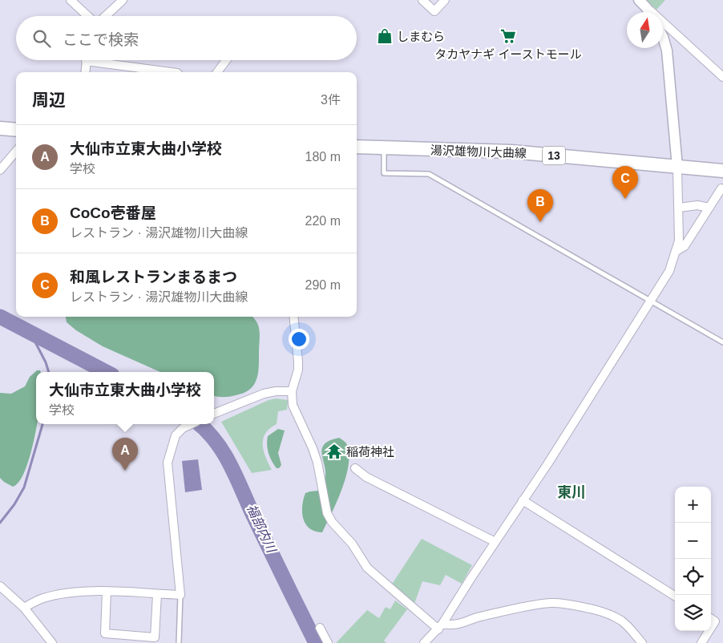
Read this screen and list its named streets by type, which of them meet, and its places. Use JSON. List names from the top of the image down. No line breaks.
{"streets":{"main road":["湯沢雄物川大曲線","13"]},"districts":["東川"],"water":["福部内川"],"places":{"shop":["しまむら"],"supermarket":["タカヤナギ イーストモール"],"temple":["稲荷神社"]},"north":"top","page":{"search":"ここで検索","heading":["周辺","3件"],"list":[{"mark":"A","name":"大仙市立東大曲小学校","note":"学校","value":"180 m"},{"mark":"B","name":"CoCo壱番屋","note":"レストラン · 湯沢雄物川大曲線","value":"220 m"},{"mark":"C","name":"和風レストランまるまつ","note":"レストラン · 湯沢雄物川大曲線","value":"290 m"}],"pins":["C","B","A"],"popup":["大仙市立東大曲小学校","学校"],"map_buttons":["+","−"]}}
